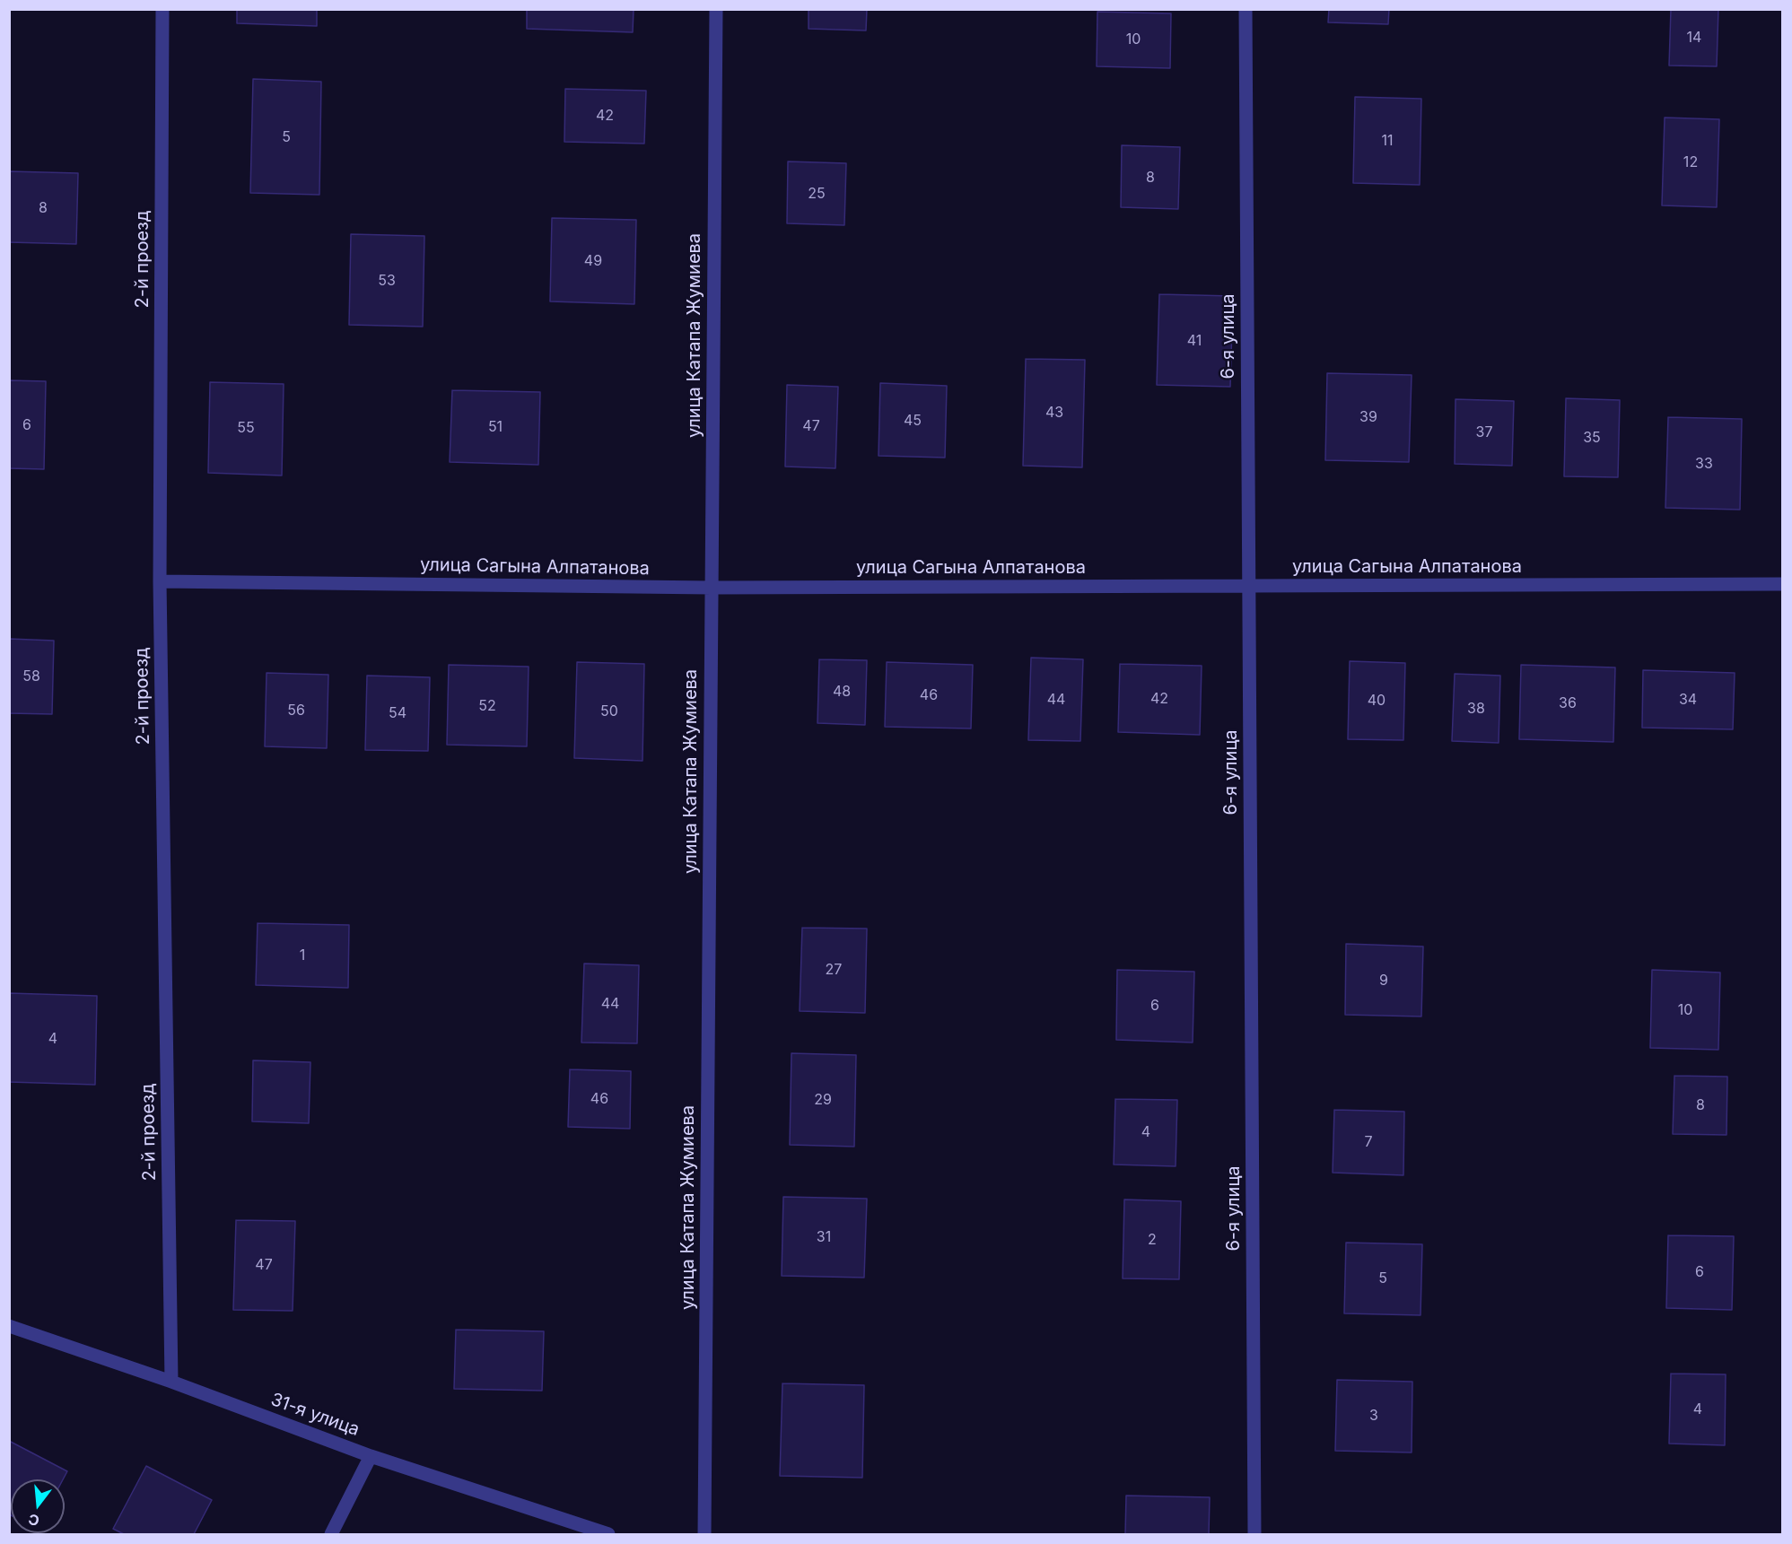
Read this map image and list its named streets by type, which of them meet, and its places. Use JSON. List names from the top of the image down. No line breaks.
{"streets":{"street":["2-й проезд","улица Катапа Жумиева","6-я улица","улица Сагына Алпатанова","31-я улица"]},"crossings":[["2-й проезд","улица Сагына Алпатанова"],["2-й проезд","31-я улица"],["улица Катапа Жумиева","улица Сагына Алпатанова"],["6-я улица","улица Сагына Алпатанова"]],"house_numbers":["14","10","42","5","11","12","8","25","8","49","53","41","43","39","45","6","47","51","55","37","35","33","58","48","46","42","44","34","40","36","52","38","56","50","54","1","27","9","44","6","10","4","46","29","8","4","7","31","2","47","6","5","4","3"],"north":"bottom"}
